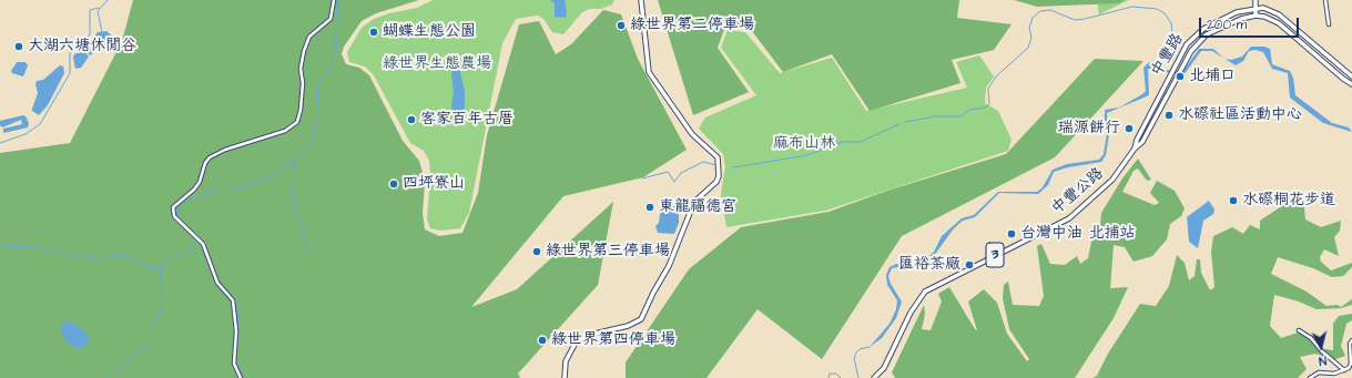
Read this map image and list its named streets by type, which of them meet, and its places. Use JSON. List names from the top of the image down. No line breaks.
{"streets":{"main road":["中豐路","中豐公路","3"]},"crossings":[["中豐路","中豐公路"]],"parks":["綠世界生態農場","麻布山林"],"places":["綠世界第二停車場","蝴蝶生態公園","大湖六塘休閒谷","北埔口","水磜社區活動中心","客家百年古厝","瑞源餅行","四坪寮山","水磜桐花步道","東龍福德宮","台灣中油 北捕站","綠世界第三停車場","匯裕茶廠","綠世界第四停車場"],"scale_bar":"200 m","north":"bottom"}
